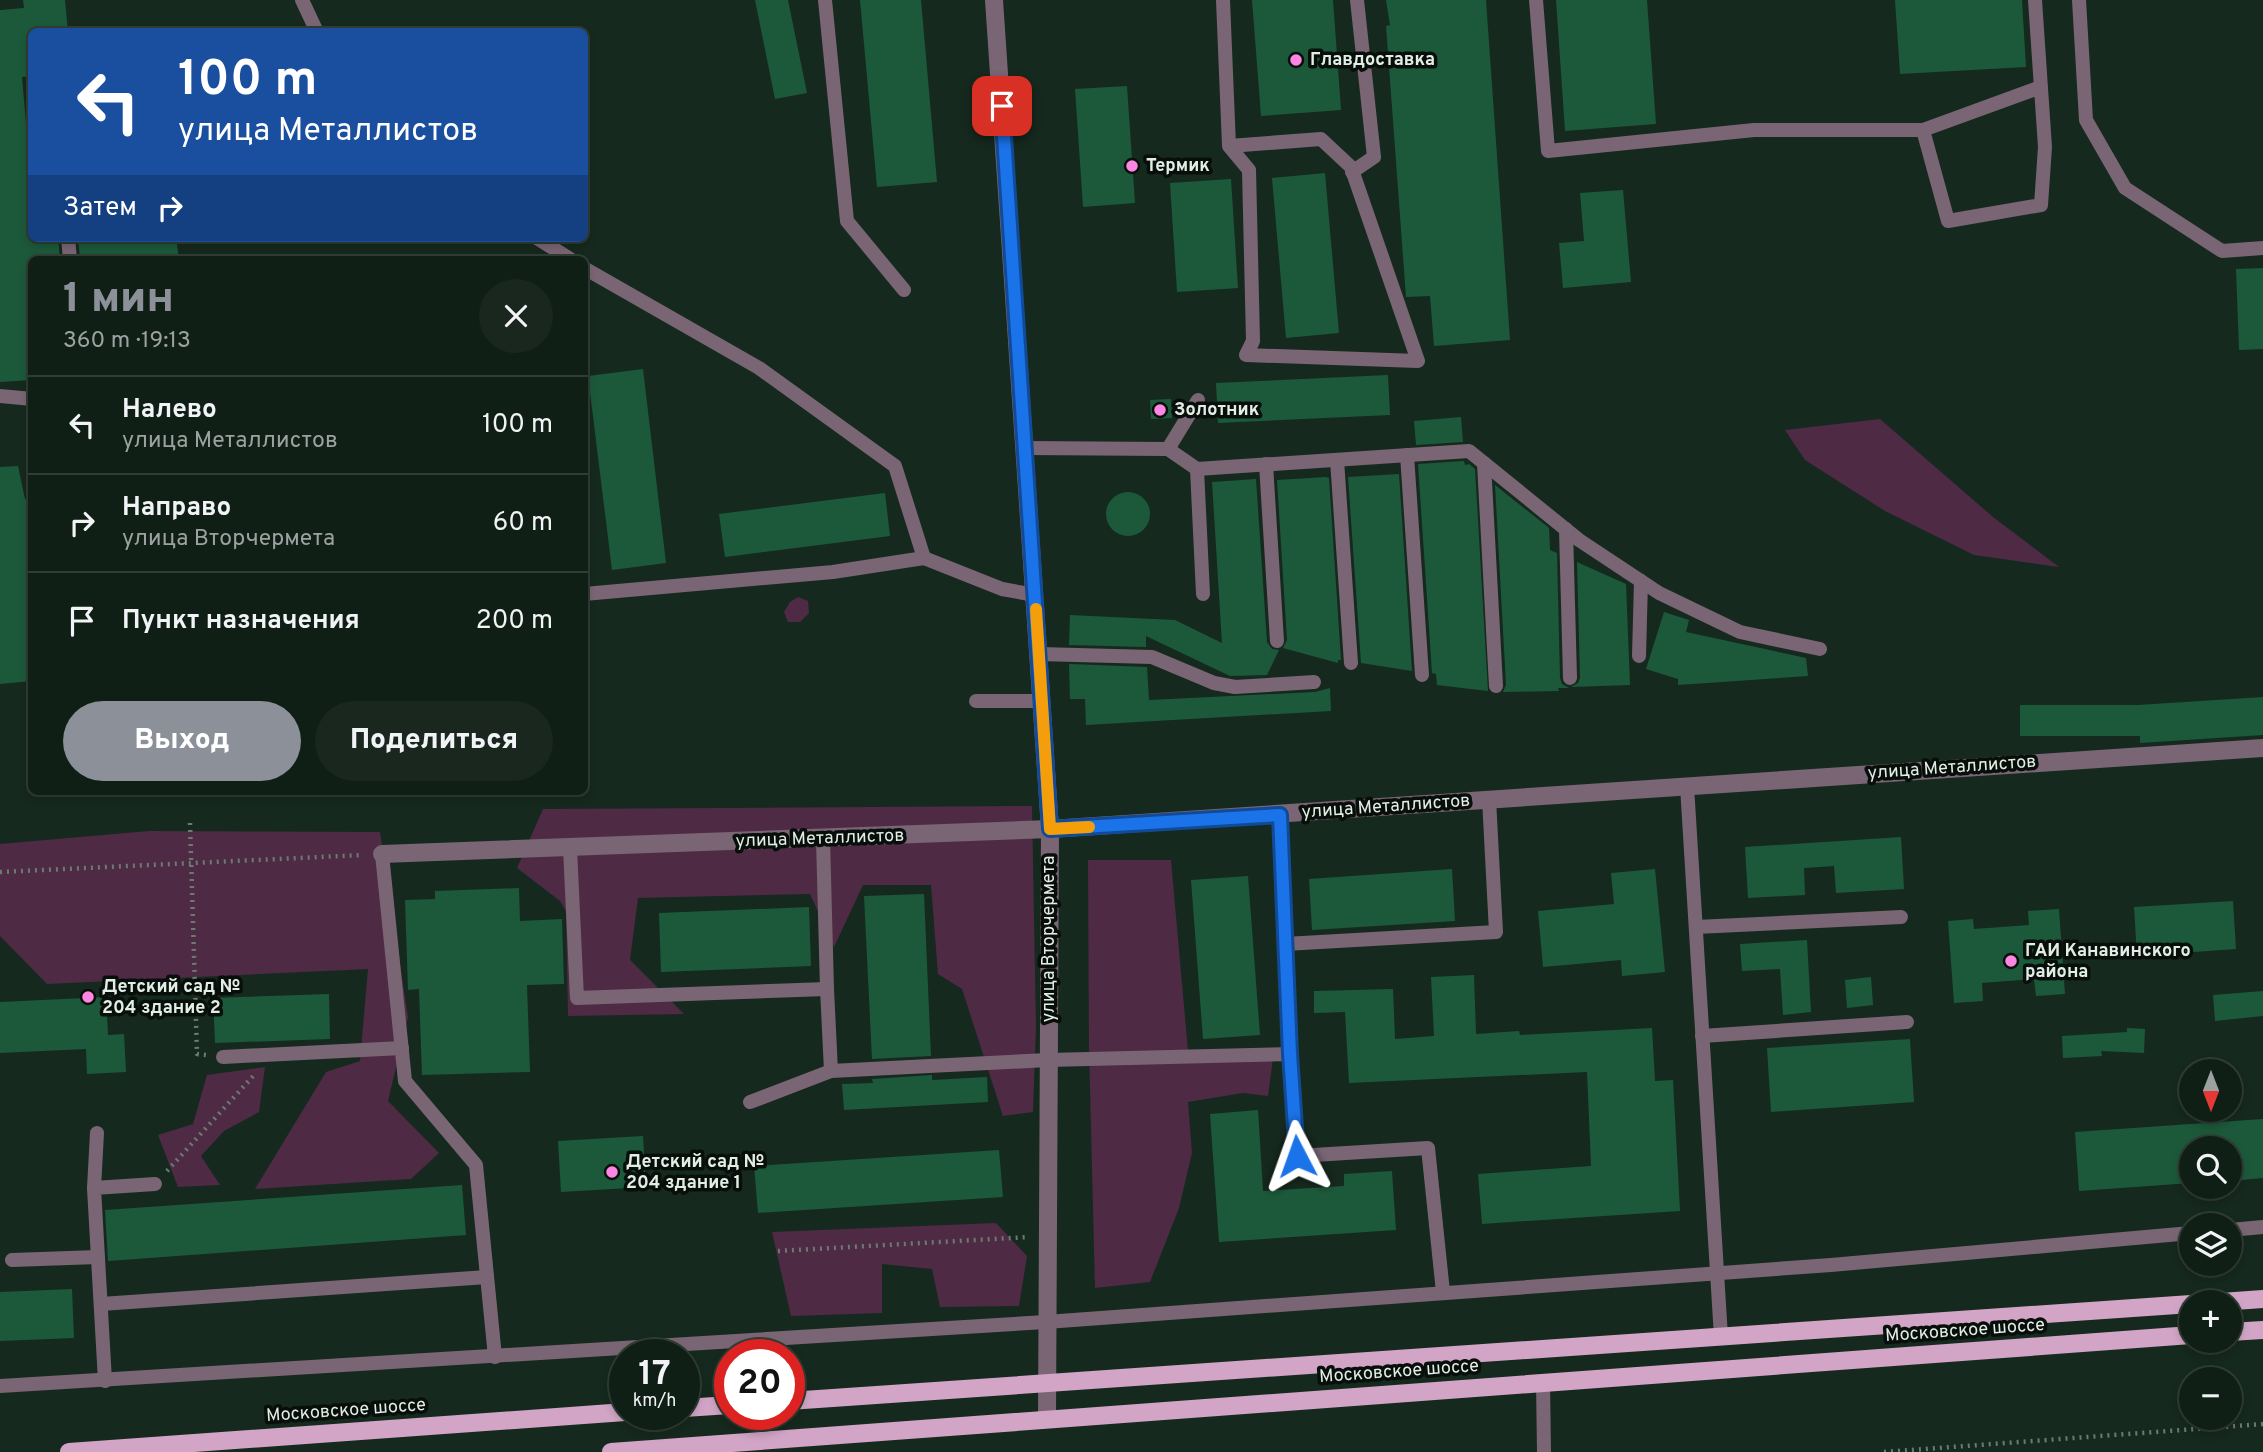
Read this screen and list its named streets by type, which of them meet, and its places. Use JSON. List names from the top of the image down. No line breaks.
{"streets":{"main road":["Московское шоссе"],"street":["улица Металлистов","улица Вторчермета"]},"crossings":[["улица Металлистов","улица Вторчермета"],["улица Вторчермета","Московское шоссе"]],"places":["Главдоставка","Термик","Золотник","ГАИ Канавинского района","Детский сад № 204 здание 2","Детский сад № 204 здание 1"],"north":"bottom","page":{"turn":["100 m","улица Металлистов"],"then":"Затем","heading":["1 мин","360 m · 19:13"],"list":[{"name":"Налево","note":"улица Металлистов","value":"100 m"},{"name":"Направо","note":"улица Вторчермета","value":"60 m"},{"name":"Пункт назначения","value":"200 m"}],"buttons":["Выход","Поделиться"],"map_buttons":["+","−"],"speed":"17 km/h","limit":"20"}}
